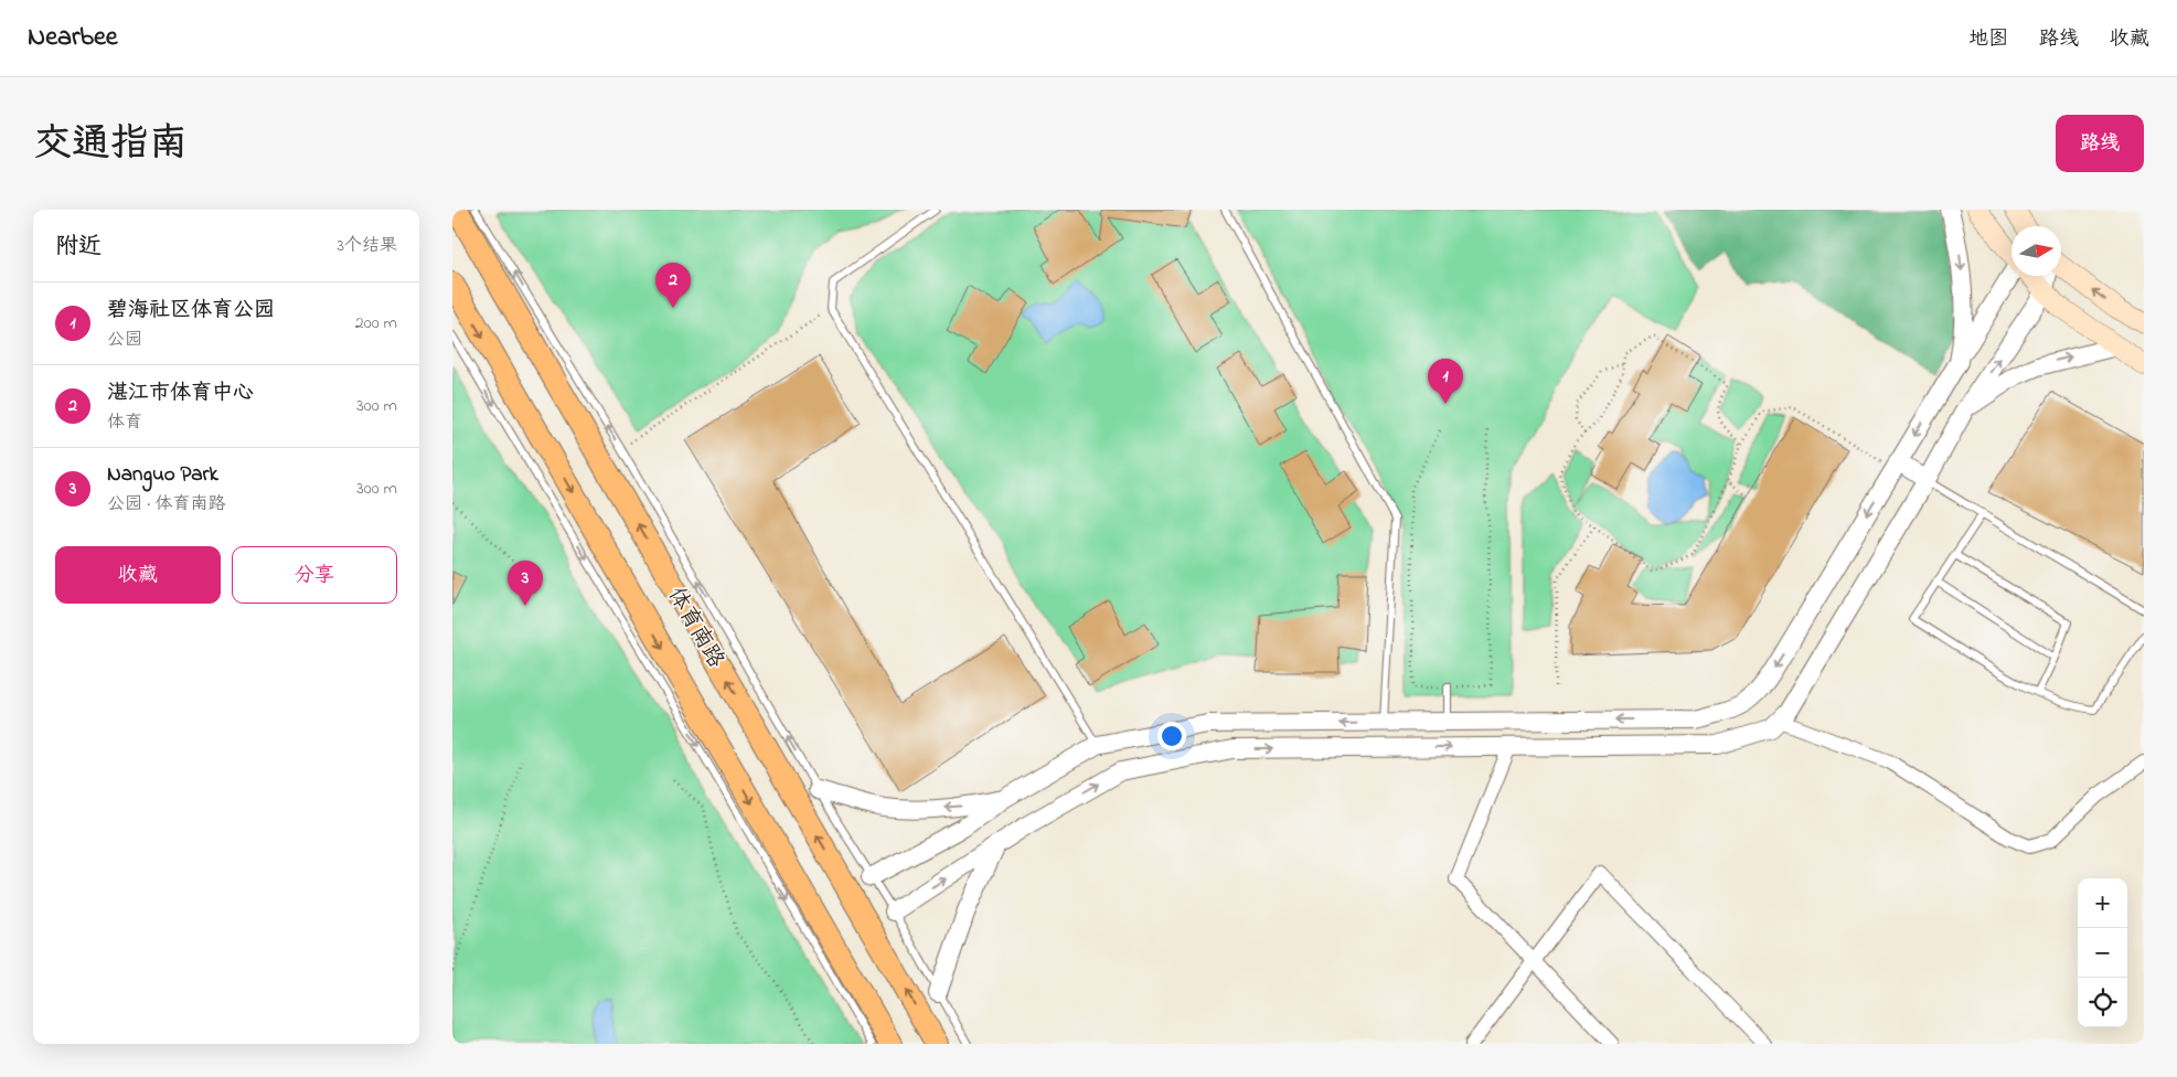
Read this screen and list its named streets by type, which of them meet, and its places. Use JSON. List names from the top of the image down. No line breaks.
{"streets":{"main road":["体育南路"]},"north":"right","page":{"header":"Nearbee","nav":["地图","路线","收藏"],"title":"交通指南","buttons":["路线",["收藏","分享"]],"heading":["附近","3个结果"],"pins":["2","1","3"],"list":[{"mark":"1","name":"碧海社区体育公园","note":"公园","value":"200 m"},{"mark":"2","name":"湛江市体育中心","note":"体育","value":"300 m"},{"mark":"3","name":"Nanguo Park","note":"公园 · 体育南路","value":"300 m"}],"map_buttons":["+","−"]}}
